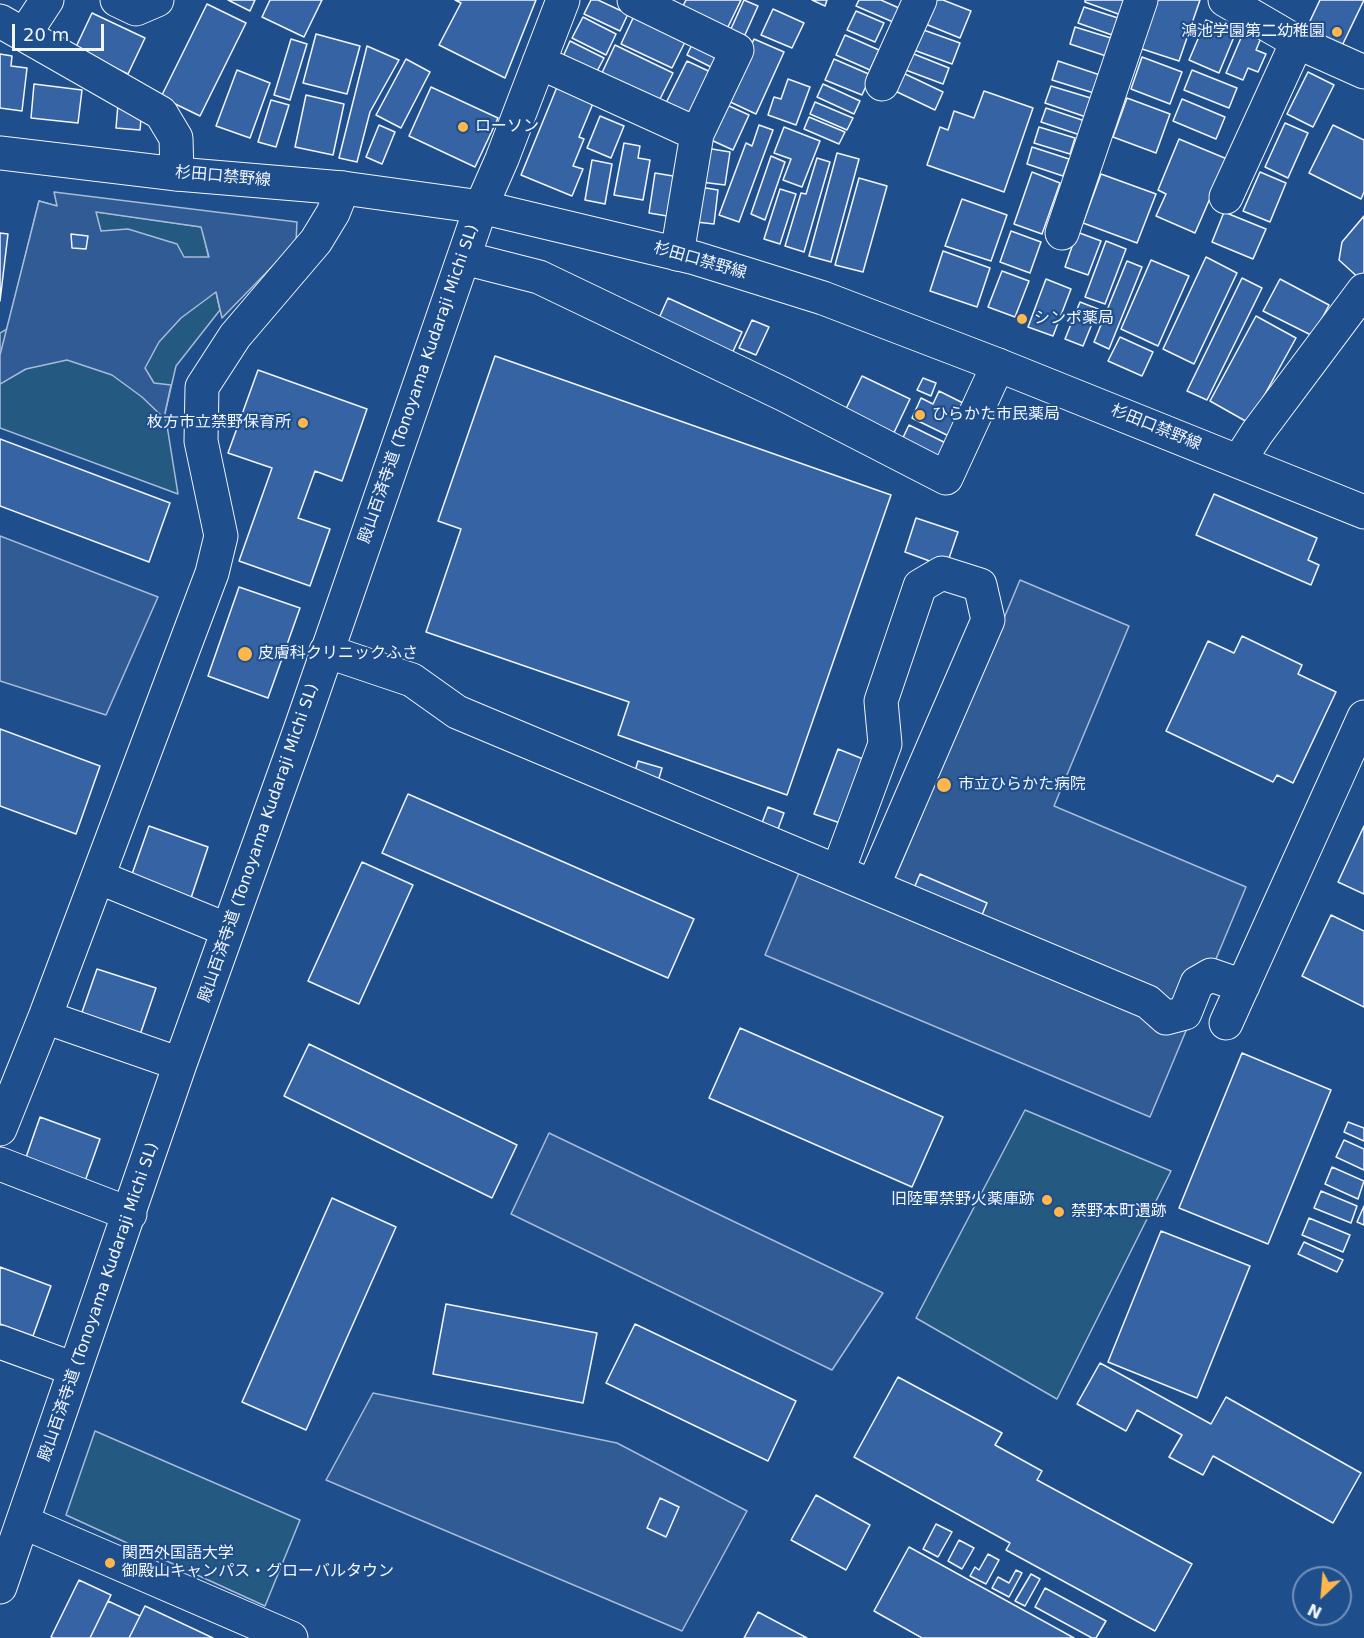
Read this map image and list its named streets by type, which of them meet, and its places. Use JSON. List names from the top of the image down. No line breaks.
{"streets":{"street":["杉田口禁野線","殿山百済寺道 (Tonoyama Kudaraji Michi SL)"]},"crossings":[["杉田口禁野線","殿山百済寺道 (Tonoyama Kudaraji Michi SL)"]],"places":["鴻池学園第二幼稚園","ローソン","シンポ薬局","ひらかた市民薬局","枚方市立禁野保育所","皮膚科クリニックふさ","市立ひらかた病院","旧陸軍禁野火薬庫跡","禁野本町遺跡","関西外国語大学 御殿山キャンパス・グローバルタウン"],"scale_bar":"20 m","north":"bottom left"}
